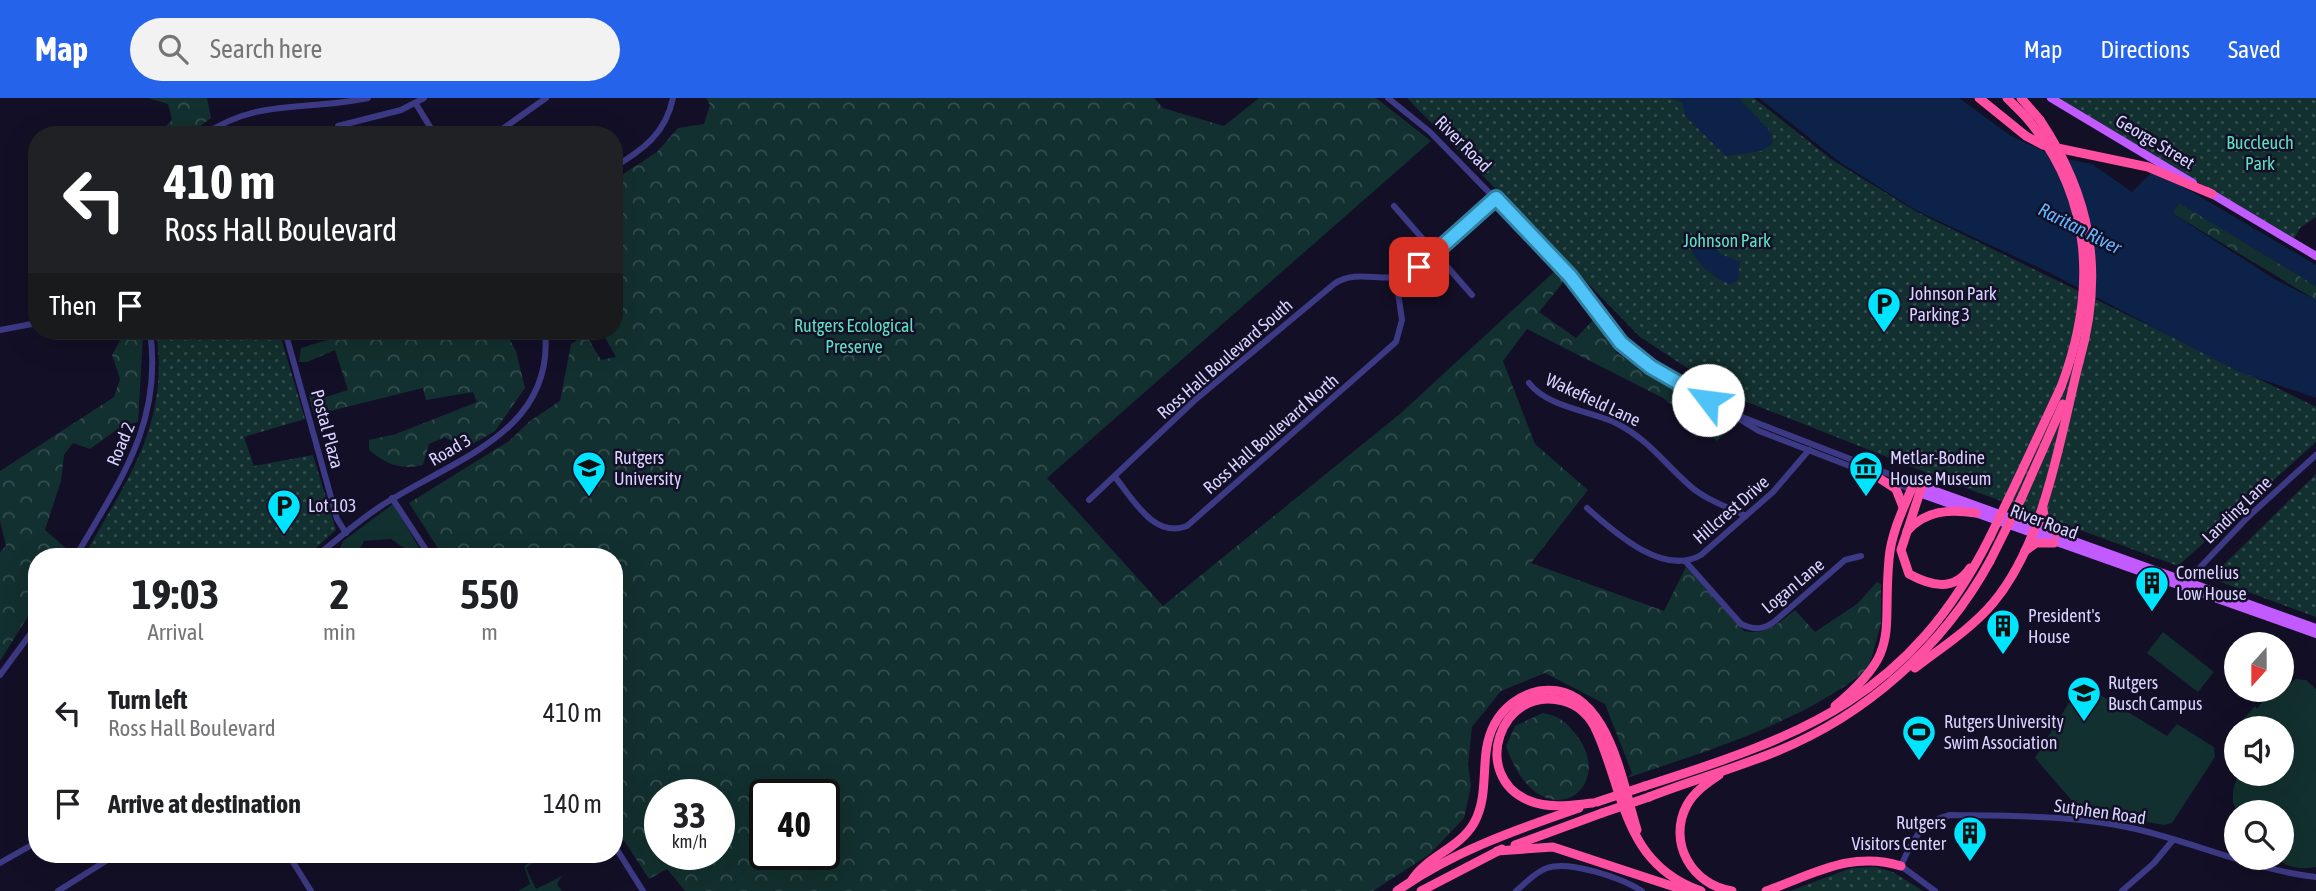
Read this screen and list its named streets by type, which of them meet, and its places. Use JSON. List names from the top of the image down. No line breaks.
{"streets":{"main road":["George Street","River Road"],"street":["Ross Hall Boulevard South","Wakefield Lane","Postal Plaza","Ross Hall Boulevard North","Road 2","Road 3","Hillcrest Drive","Landing Lane","Logan Lane","Sutphen Road"]},"crossings":[["River Road","Hillcrest Drive"],["River Road","Landing Lane"],["Ross Hall Boulevard South","Ross Hall Boulevard North"],["Wakefield Lane","Hillcrest Drive"],["Postal Plaza","Road 3"],["Hillcrest Drive","Logan Lane"]],"water":["Raritan River"],"parks":["Buccleuch Park","Johnson Park","Rutgers Ecological Preserve"],"places":{"parking":["Johnson Park Parking 3","Lot 103"],"school or university":["Rutgers University","Rutgers Busch Campus"],"museum":["Metlar-Bodine House Museum"],"building":["Cornelius Low House","President's House","Rutgers Visitors Center"],"sports":["Rutgers University Swim Association"]},"north":"bottom","page":{"header":"Map","search":"Search here","nav":["Map","Directions","Saved"],"turn":["410 m","Ross Hall Boulevard"],"then":"Then","eta":["19:03","Arrival","2","min","550","m"],"list":[{"name":"Turn left","note":"Ross Hall Boulevard","value":"410 m"},{"name":"Arrive at destination","value":"140 m"}],"speed":"33 km/h","limit":"40"}}
